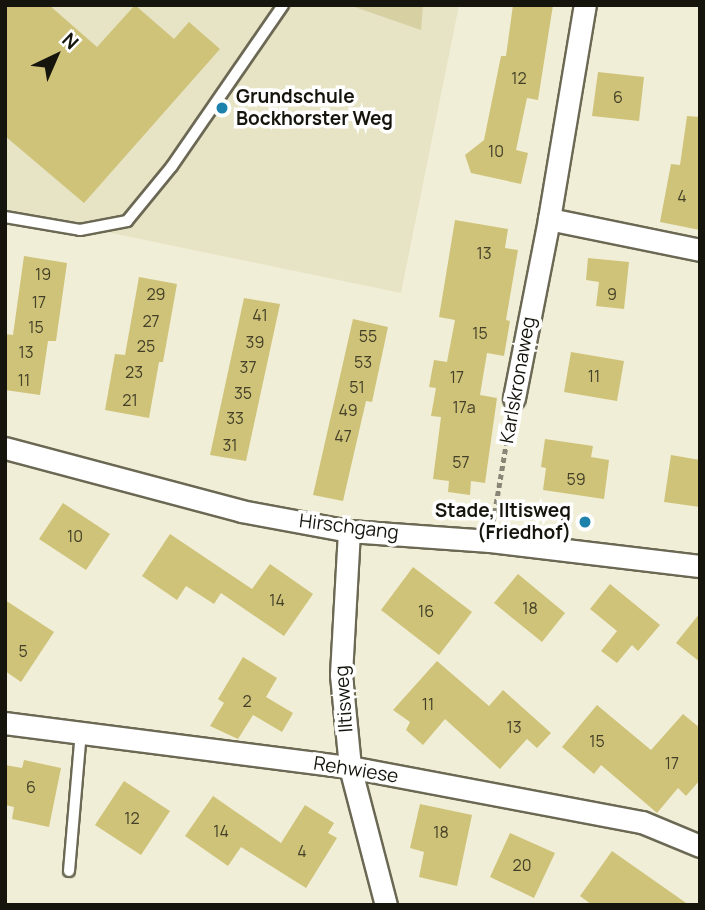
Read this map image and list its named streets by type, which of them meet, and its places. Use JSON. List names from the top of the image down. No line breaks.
{"streets":{"street":["Karlskronaweg","Hirschgang","Iltisweg","Rehwiese"]},"crossings":[["Karlskronaweg","Hirschgang"],["Hirschgang","Iltisweg"],["Iltisweg","Rehwiese"]],"places":["Grundschule Bockhorster Weg","Stade, Iltisweg (Friedhof)"],"house_numbers":["12","6","10","4","13","19","29","9","17","41","27","15","15","55","39","25","13","53","37","23","11","17","11","51","35","21","17a","49","33","47","31","57","59","10","14","18","16","5","2","11","13","15","17","6","12","14","18","4","20"],"north":"top right"}
